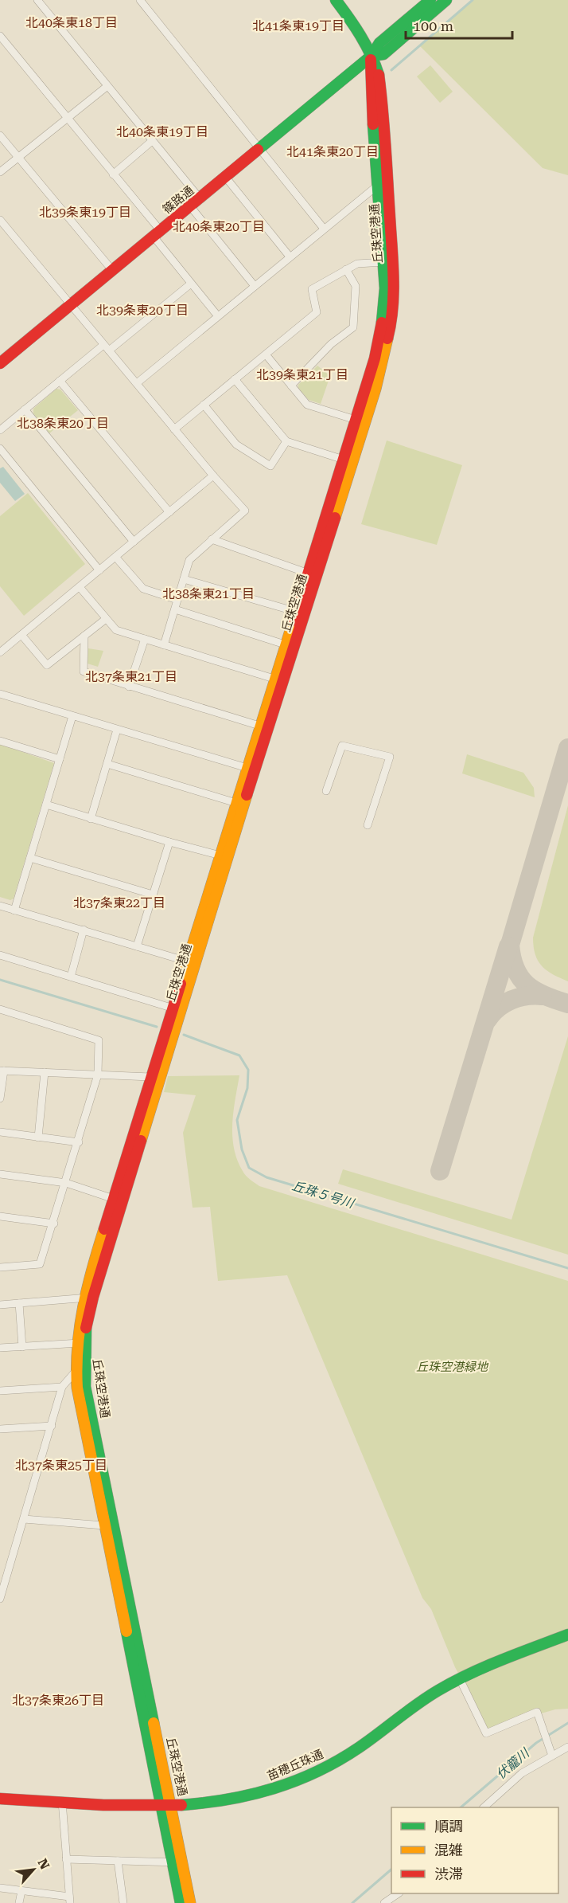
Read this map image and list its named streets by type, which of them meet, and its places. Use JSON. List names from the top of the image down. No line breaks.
{"streets":{"main road":["篠路通","丘珠空港通","苗穂丘珠通"]},"crossings":[["篠路通","丘珠空港通"],["丘珠空港通","苗穂丘珠通"]],"districts":["北40条東18丁目","北41条東19丁目","北40条東19丁目","北41条東20丁目","北39条東19丁目","北40条東20丁目","北39条東20丁目","北39条東21丁目","北38条東20丁目","北38条東21丁目","北37条東21丁目","北37条東22丁目","北37条東25丁目","北37条東26丁目"],"water":["丘珠５号川","伏籠川"],"parks":["丘珠空港緑地"],"legend":["順調","混雑","渋滞"],"scale_bar":"100 m","north":"top right"}
